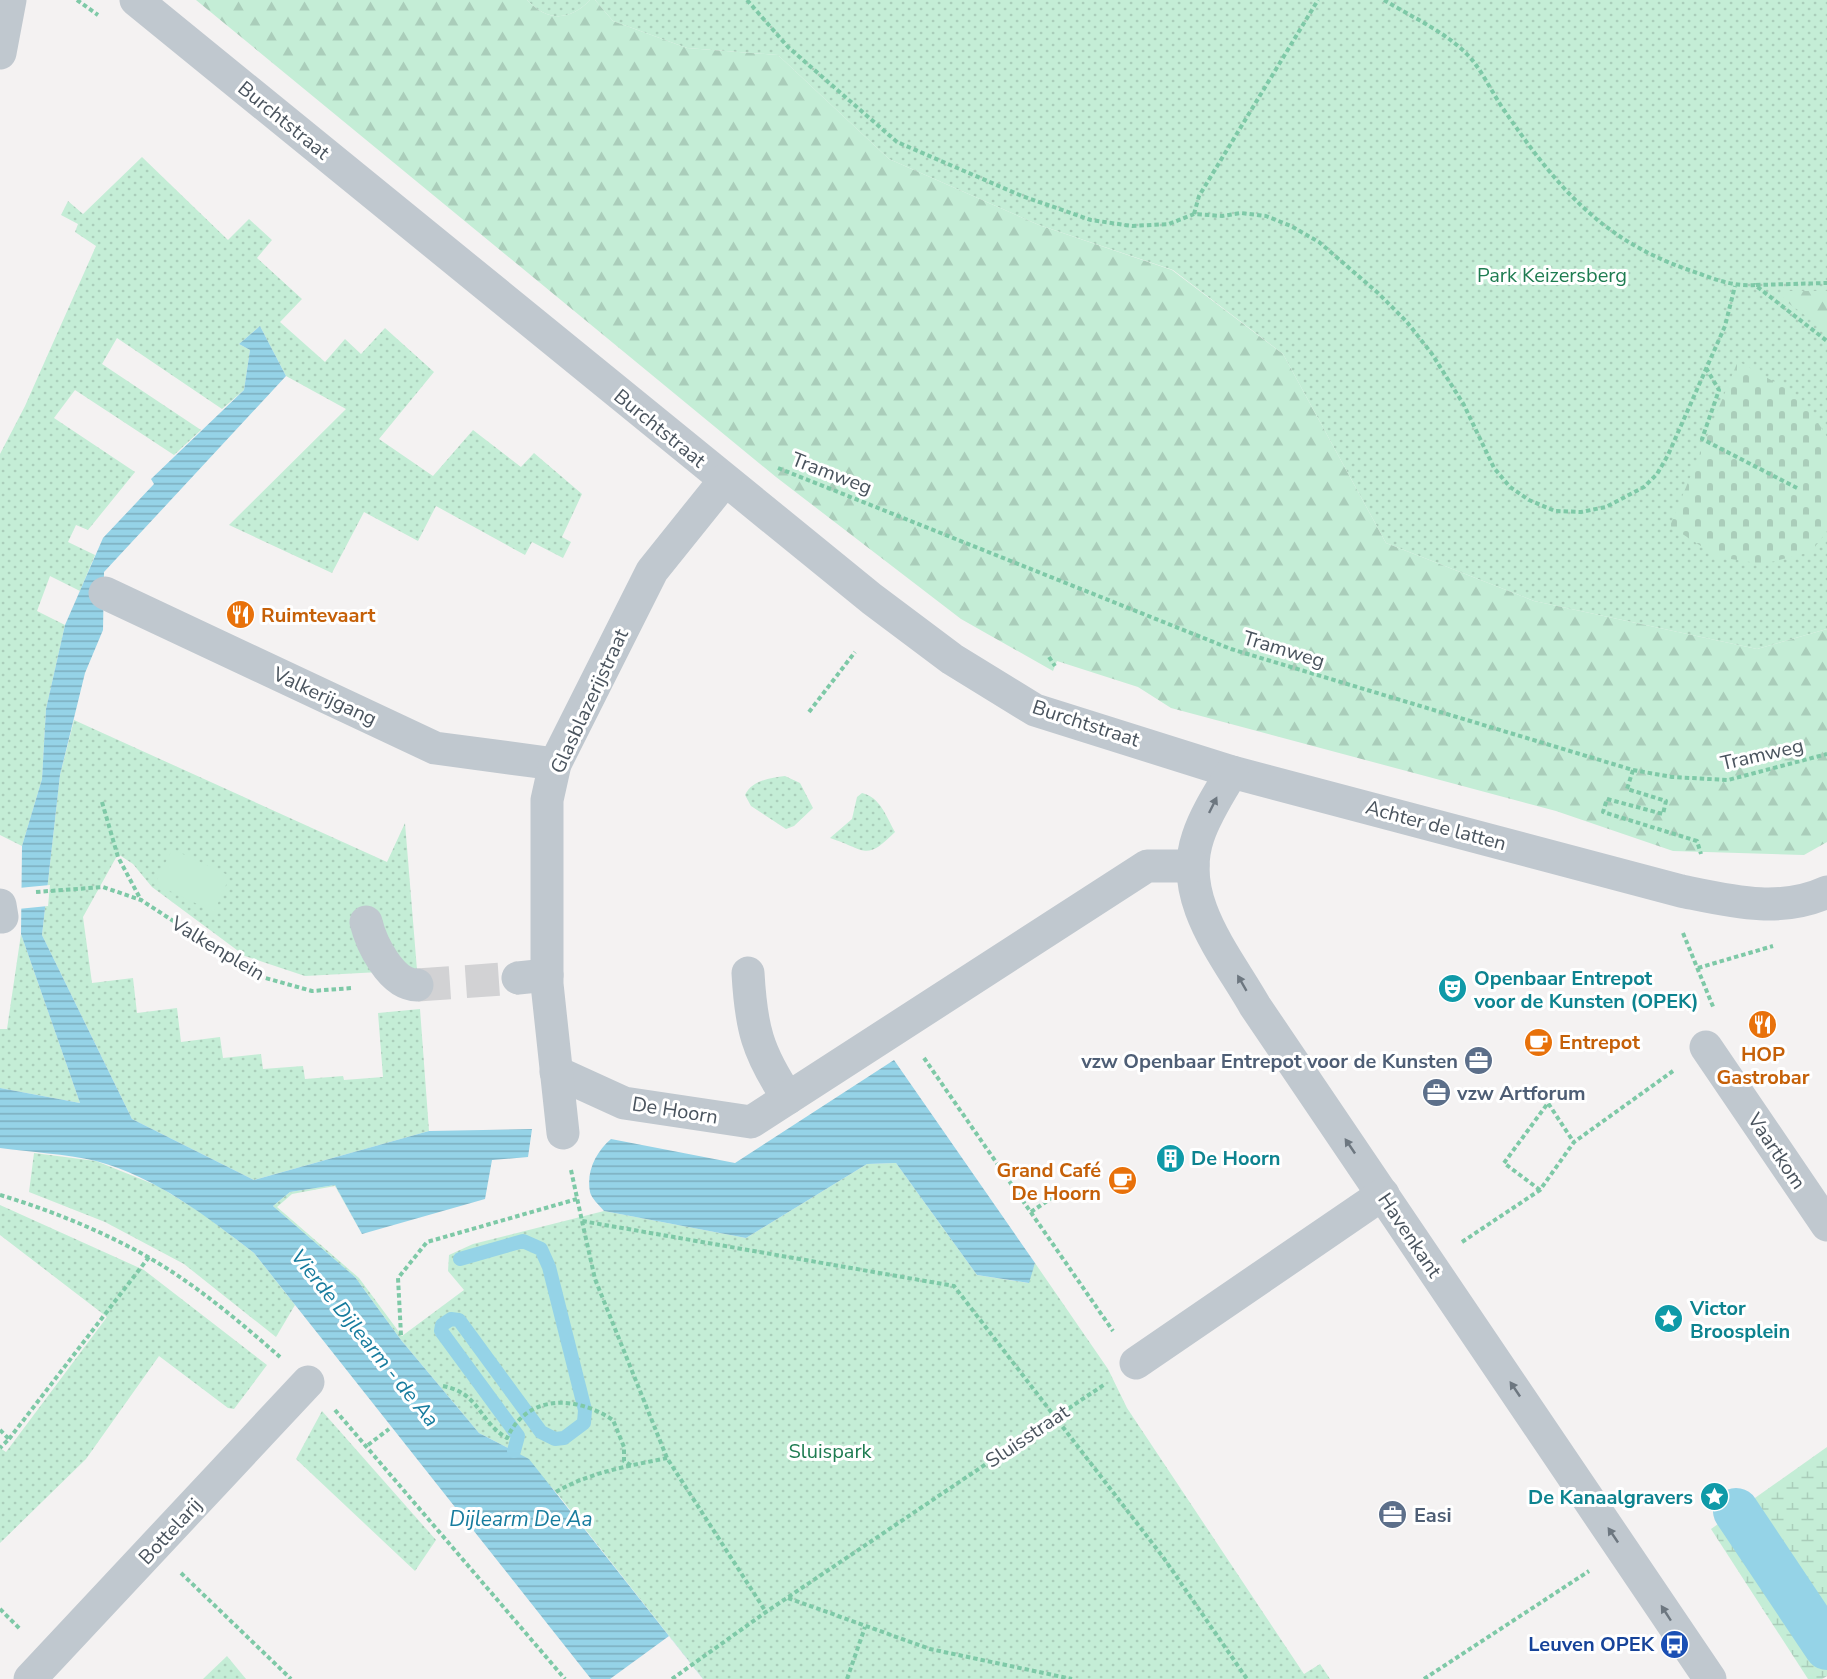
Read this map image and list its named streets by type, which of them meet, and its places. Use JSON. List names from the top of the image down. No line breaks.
{"streets":{"street":["Burchtstraat","Valkerijgang","Glasblazerijstraat","Achter de latten","De Hoorn","Vaartkom","Havenkant","Bottelarij"],"path":["Tramweg","Valkenplein","Sluisstraat"]},"crossings":[["Burchtstraat","Glasblazerijstraat"],["Burchtstraat","Achter de latten"],["Burchtstraat","Havenkant"],["Valkerijgang","Glasblazerijstraat"],["Glasblazerijstraat","De Hoorn"],["Achter de latten","Havenkant"],["De Hoorn","Havenkant"]],"one_way":["Havenkant"],"water":["Vierde Dijlearm - de Aa","Dijlearm De Aa"],"parks":["Park Keizersberg","Sluispark"],"places":{"restaurant":["Ruimtevaart","HOP Gastrobar"],"theatre":["Openbaar Entrepot voor de Kunsten (OPEK)"],"cafe":["Entrepot","Grand Café De Hoorn"],"office":["vzw Openbaar Entrepot voor de Kunsten","vzw Artforum","Easi"],"building":["De Hoorn"],"place":["Victor Broosplein","De Kanaalgravers"],"bus stop":["Leuven OPEK"]}}
